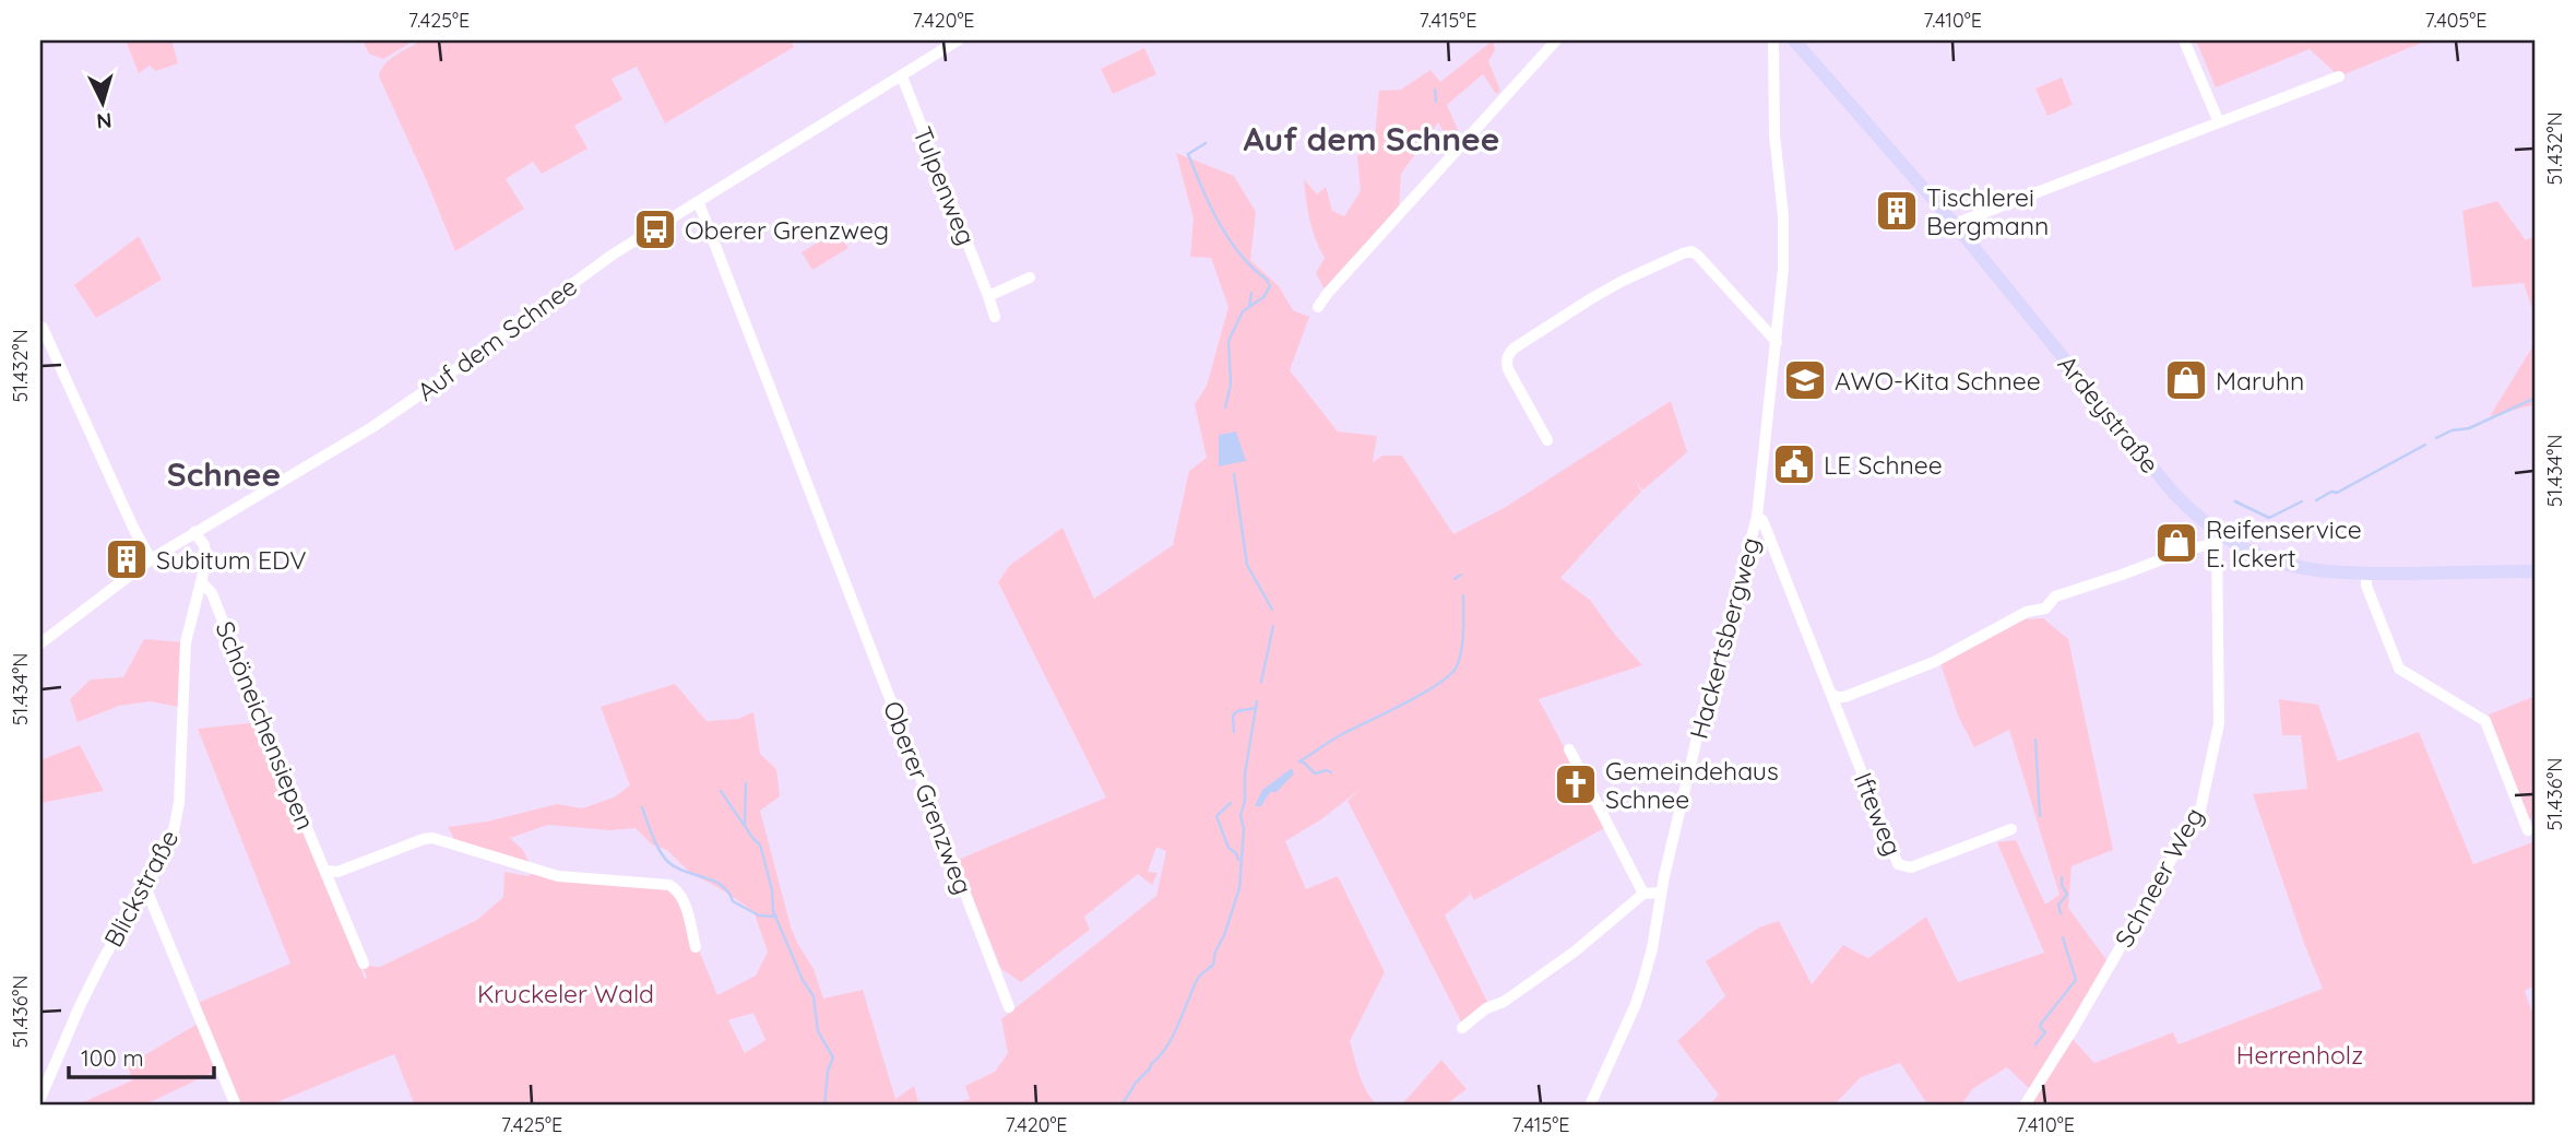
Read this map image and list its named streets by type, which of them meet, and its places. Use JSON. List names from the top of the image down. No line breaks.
{"streets":{"main road":["Ardeystraße"],"street":["Tulpenweg","Auf dem Schnee","Hackertsbergweg","Schöneichensiepen","Oberer Grenzweg","Ifteweg","Schneer Weg","Blickstraße"]},"crossings":[["Tulpenweg","Auf dem Schnee"],["Auf dem Schnee","Oberer Grenzweg"],["Auf dem Schnee","Blickstraße"],["Ardeystraße","Schneer Weg"],["Hackertsbergweg","Ifteweg"],["Schöneichensiepen","Blickstraße"]],"districts":["Auf dem Schnee","Schnee"],"parks":["Kruckeler Wald","Herrenholz"],"places":{"building":["Tischlerei Bergmann","Subitum EDV"],"bus stop":["Oberer Grenzweg"],"school or university":["AWO-Kita Schnee"],"shop":["Maruhn","Reifenservice E. Ickert"],"public building":["LE Schnee"],"church":["Gemeindehaus Schnee"]},"scale_bar":"100 m","north":"bottom","coordinates":["7.425°E","7.420°E","7.415°E","7.410°E","7.405°E","51.432°N","51.434°N","51.436°N"]}
